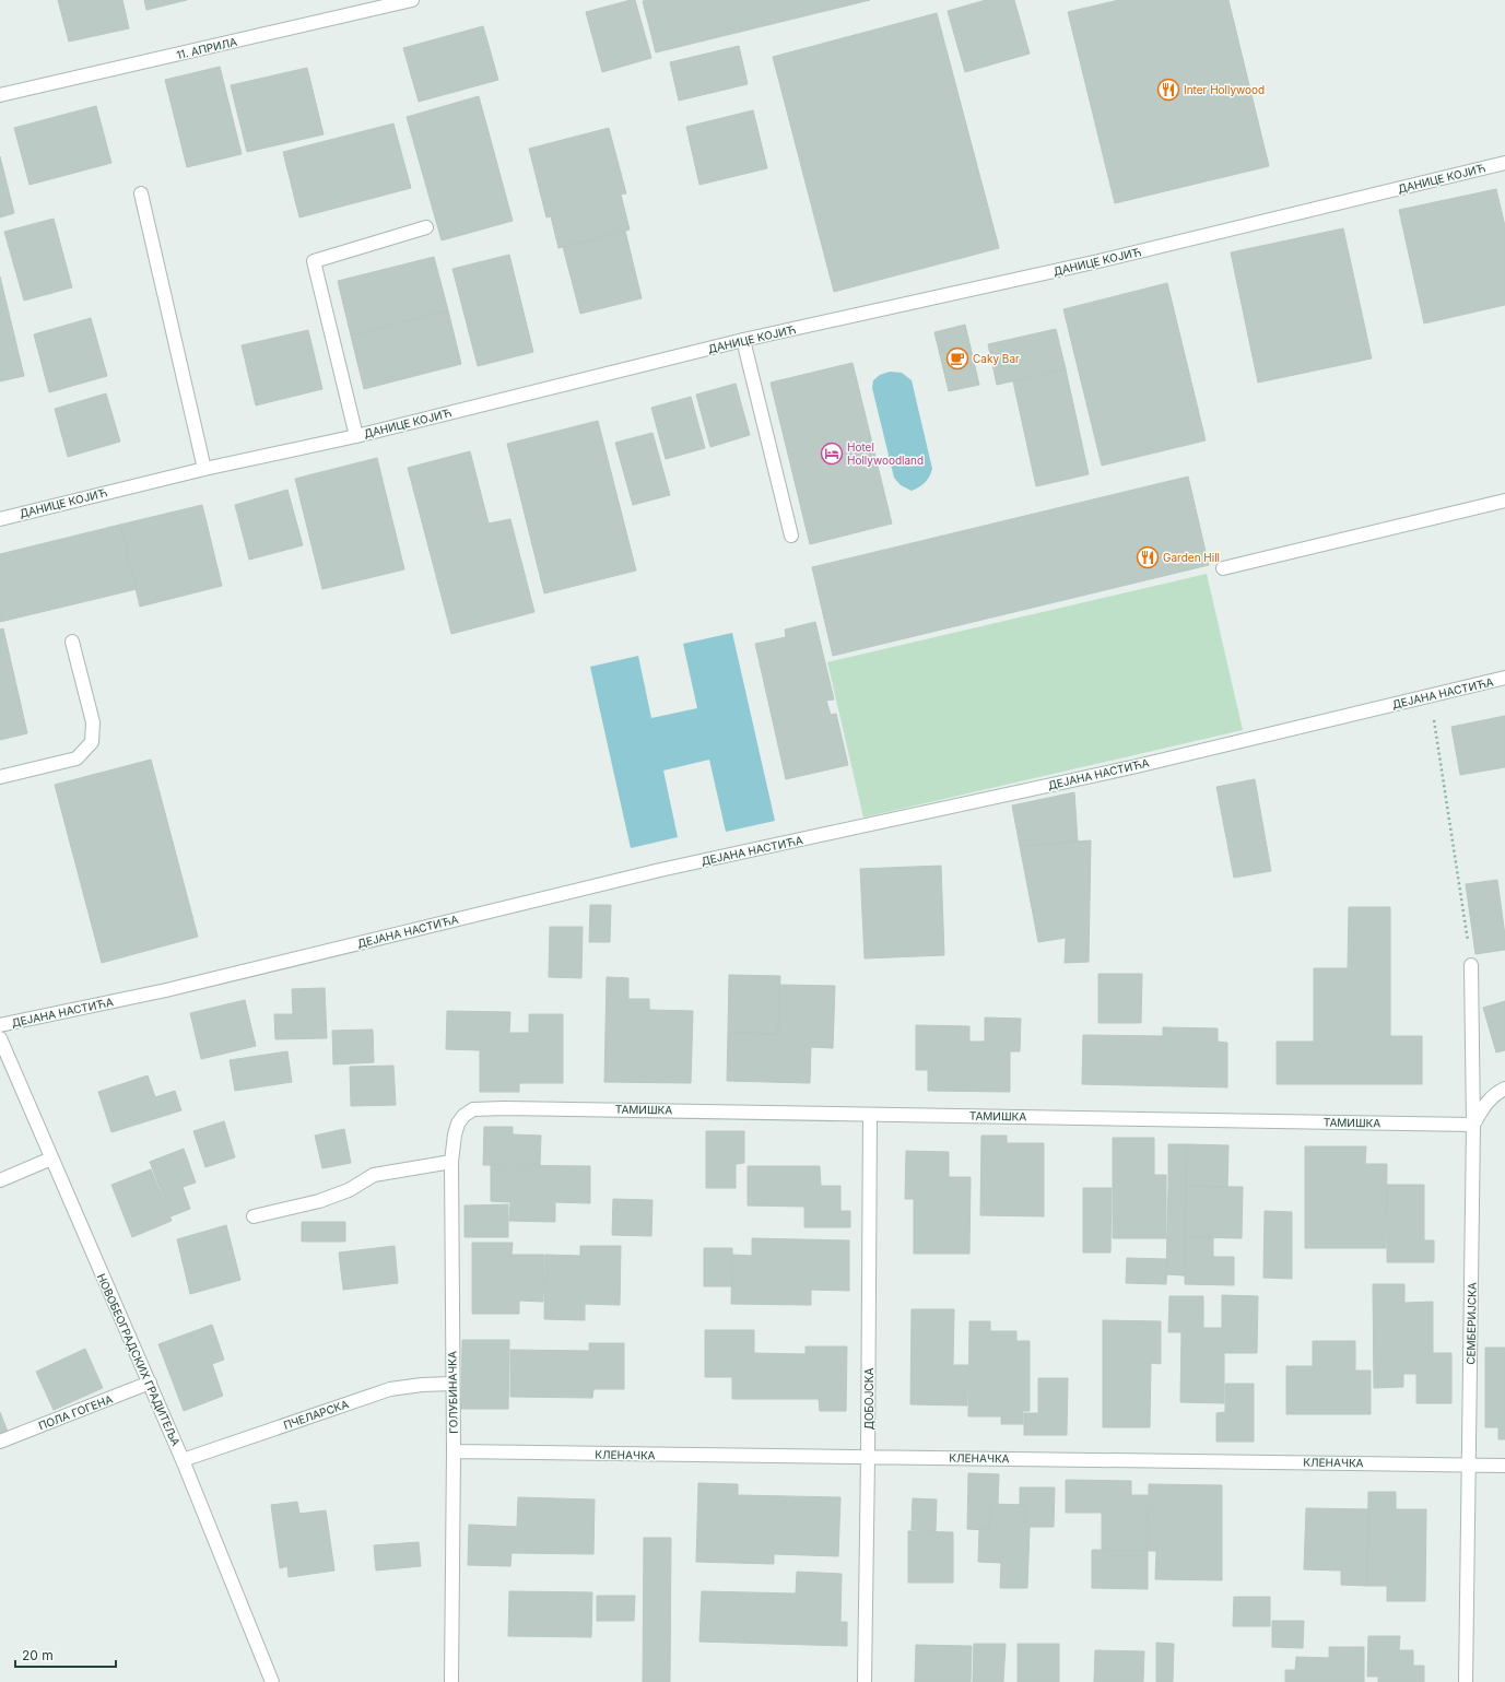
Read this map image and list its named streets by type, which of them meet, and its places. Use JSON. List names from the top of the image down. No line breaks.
{"streets":{"street":["11. АПРИЛА","ДАНИЦЕ КОЈИЋ","ДЕЈАНА НАСТИЋА","ТАМИШКА","СЕМБЕРИЈСКА","НОВОБЕОГРАДСКИХ ГРАДИТЕЉА","ГОЛУБИНАЧКА","ДОБОЈСКА","ПОЛА ГОГЕНА","ПЧЕЛАРСКА","КЛЕНАЧКА"]},"crossings":[["ТАМИШКА","СЕМБЕРИЈСКА"],["ТАМИШКА","ГОЛУБИНАЧКА"],["ТАМИШКА","ДОБОЈСКА"],["СЕМБЕРИЈСКА","КЛЕНАЧКА"],["НОВОБЕОГРАДСКИХ ГРАДИТЕЉА","ПОЛА ГОГЕНА"],["НОВОБЕОГРАДСКИХ ГРАДИТЕЉА","ПЧЕЛАРСКА"],["ГОЛУБИНАЧКА","ПЧЕЛАРСКА"],["ГОЛУБИНАЧКА","КЛЕНАЧКА"],["ДОБОЈСКА","КЛЕНАЧКА"]],"places":{"restaurant":["Inter Hollywood","Garden Hill"],"cafe":["Caky Bar"],"hotel":["Hotel Hollywoodland"]},"scale_bar":"20 m"}
